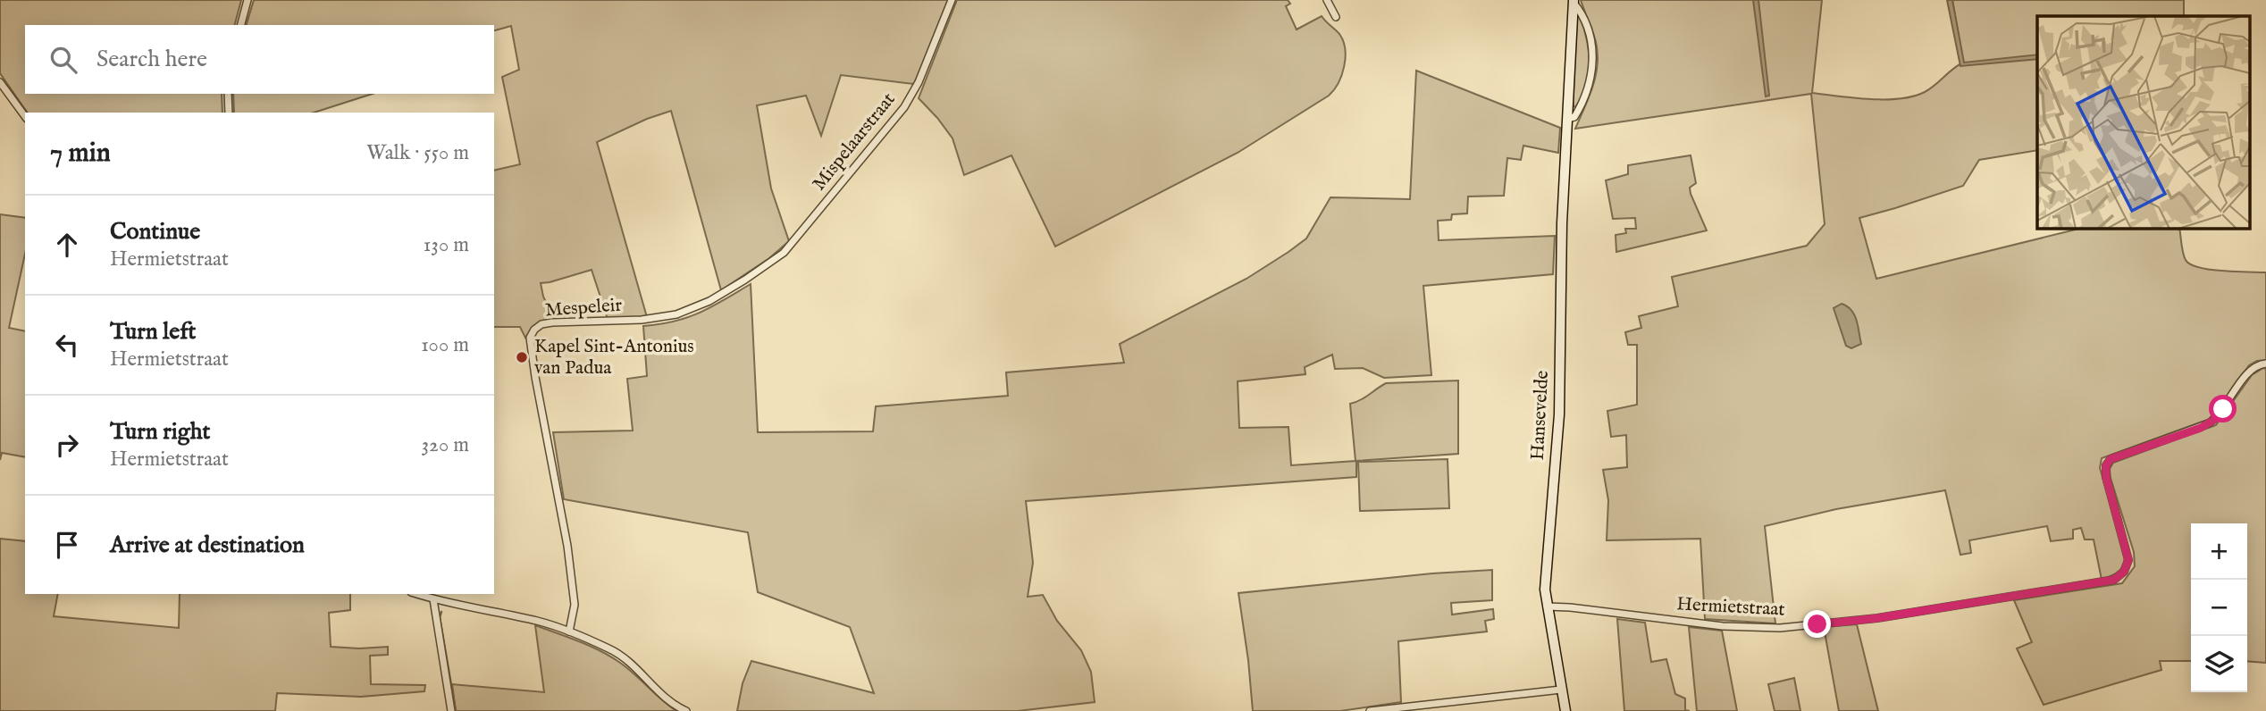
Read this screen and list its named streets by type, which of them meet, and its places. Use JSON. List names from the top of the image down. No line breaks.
{"streets":{"street":["Mispelaarstraat","Mespeleir","Hansevelde","Hermietstraat"]},"crossings":[["Mispelaarstraat","Mespeleir"],["Hansevelde","Hermietstraat"]],"places":["Kapel Sint-Antonius van Padua"],"page":{"search":"Search here","heading":["7 min","Walk · 550 m"],"list":[["Continue","Hermietstraat","130 m"],["Turn left","Hermietstraat","100 m"],["Turn right","Hermietstraat","320 m"],"Arrive at destination"],"map_buttons":["+","−"]}}
